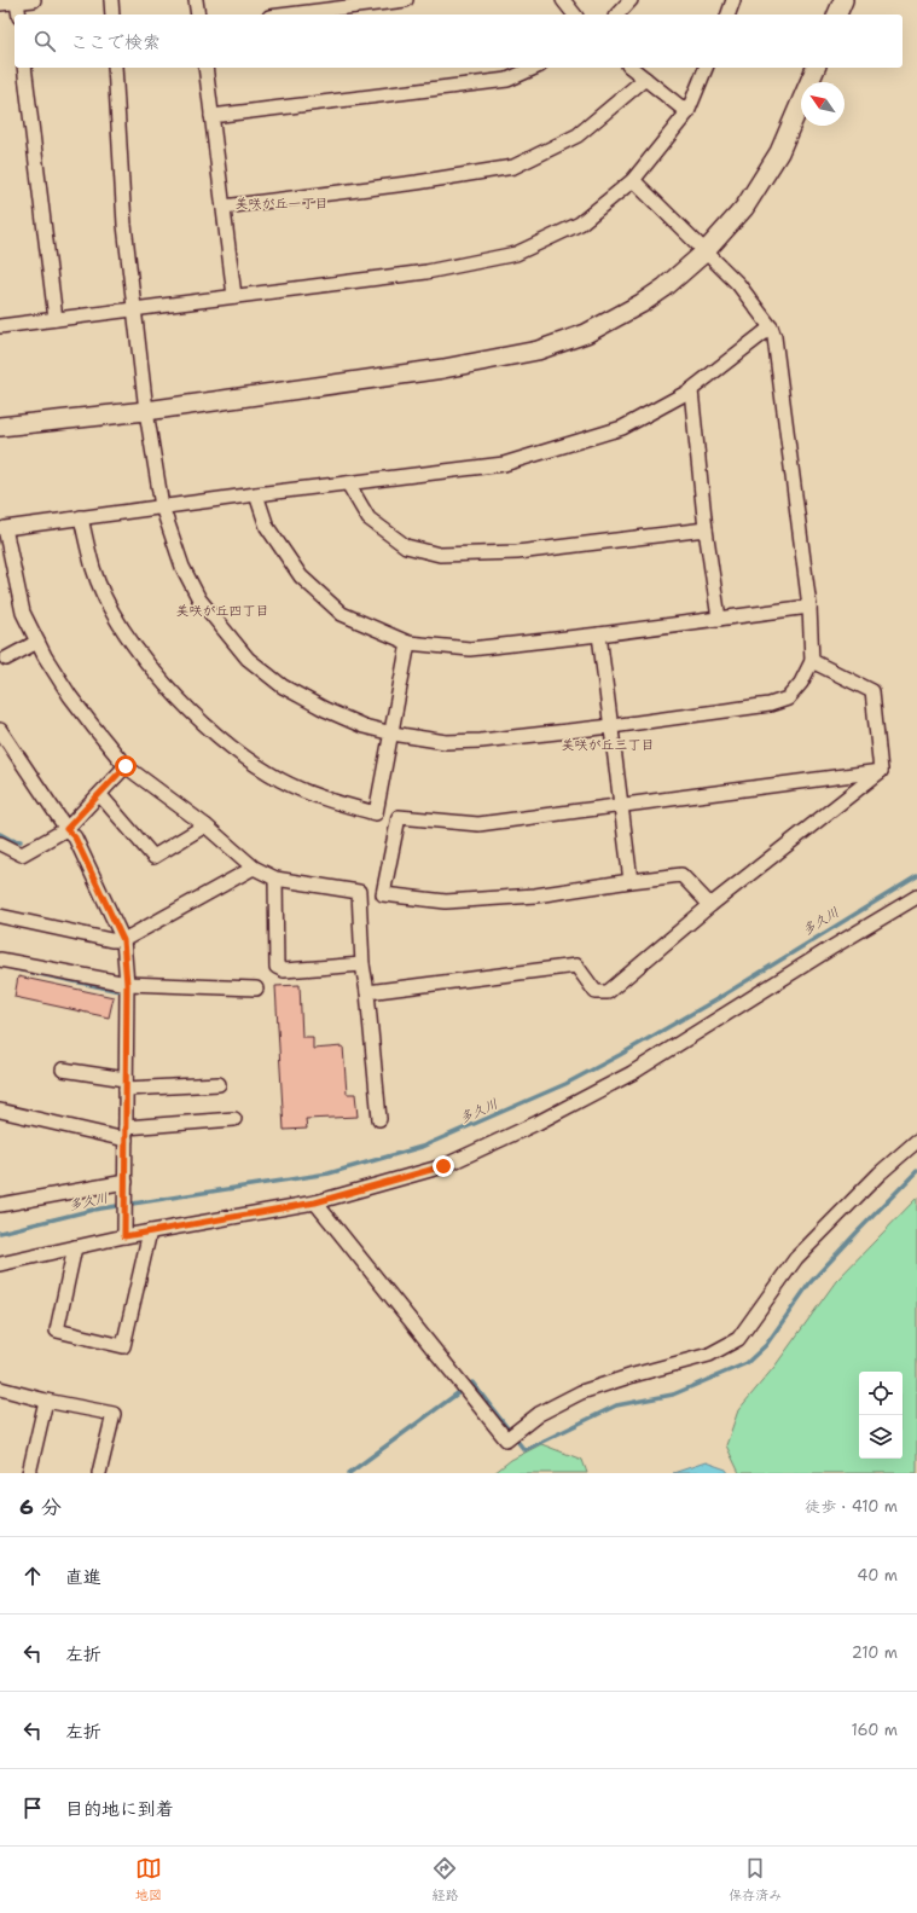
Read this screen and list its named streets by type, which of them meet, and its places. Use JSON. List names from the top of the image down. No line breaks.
{"districts":["美咲が丘一丁目","美咲が丘四丁目","美咲が丘三丁目"],"water":["多久川"],"north":"top left","page":{"search":"ここで検索","heading":["6 分","徒歩 · 410 m"],"list":[["直進","40 m"],["左折","210 m"],["左折","160 m"],"目的地に到着"],"nav":["地図","経路","保存済み"]}}
